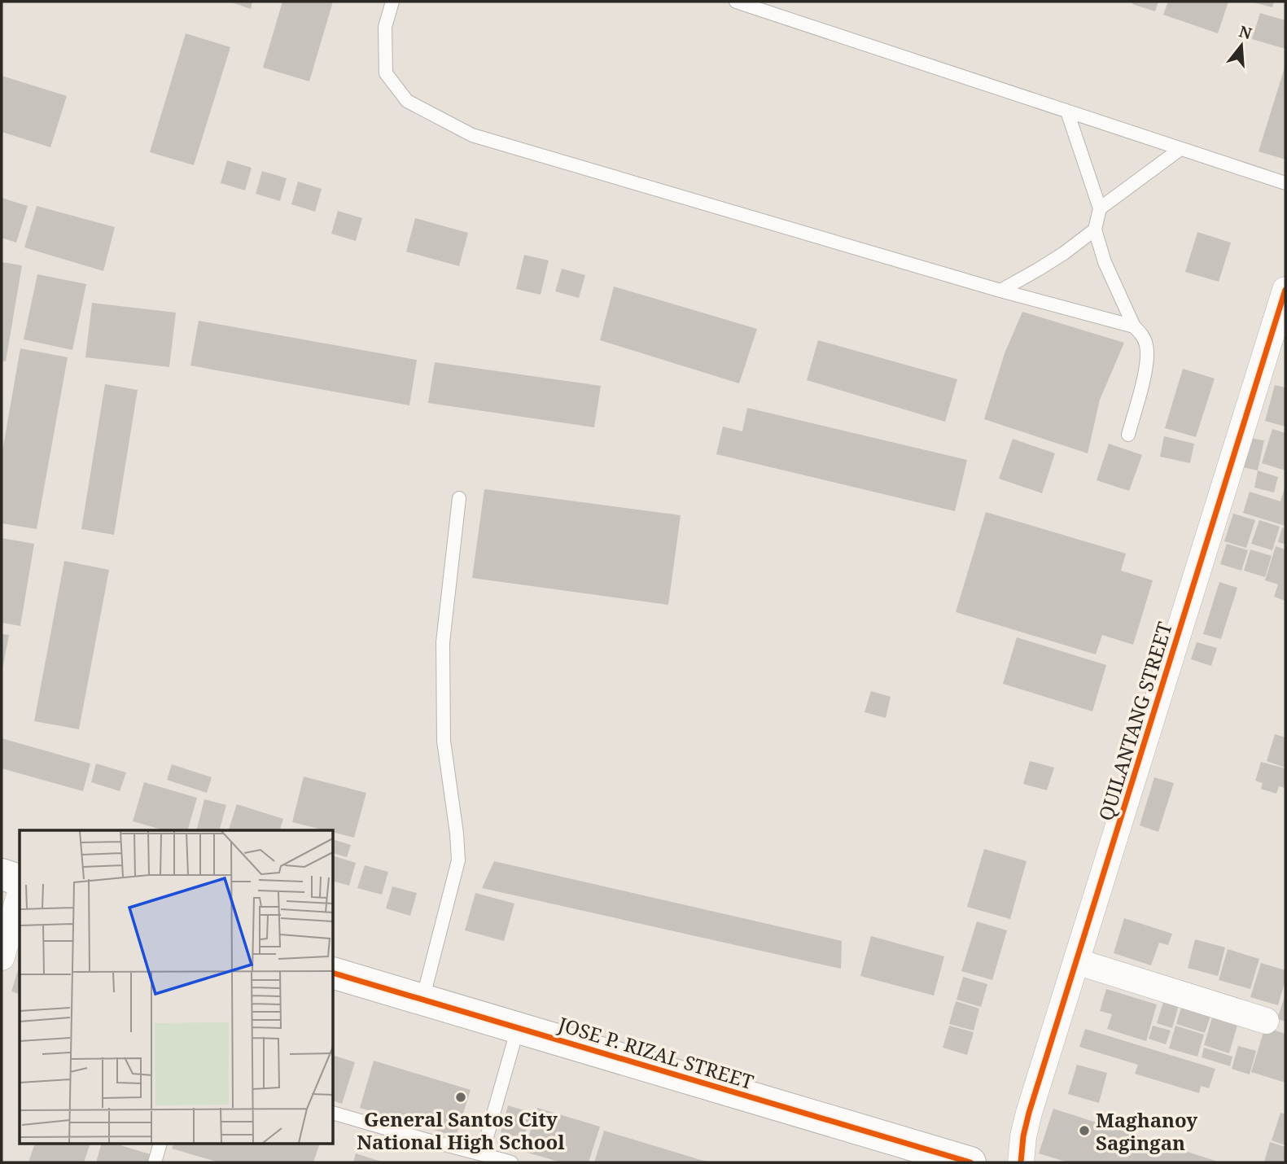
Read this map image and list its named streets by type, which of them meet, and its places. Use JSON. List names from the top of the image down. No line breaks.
{"streets":{"street":["QUILANTANG STREET","JOSE P. RIZAL STREET"]},"places":["General Santos City National High School","Maghanoy Sagingan"],"north":"top"}
